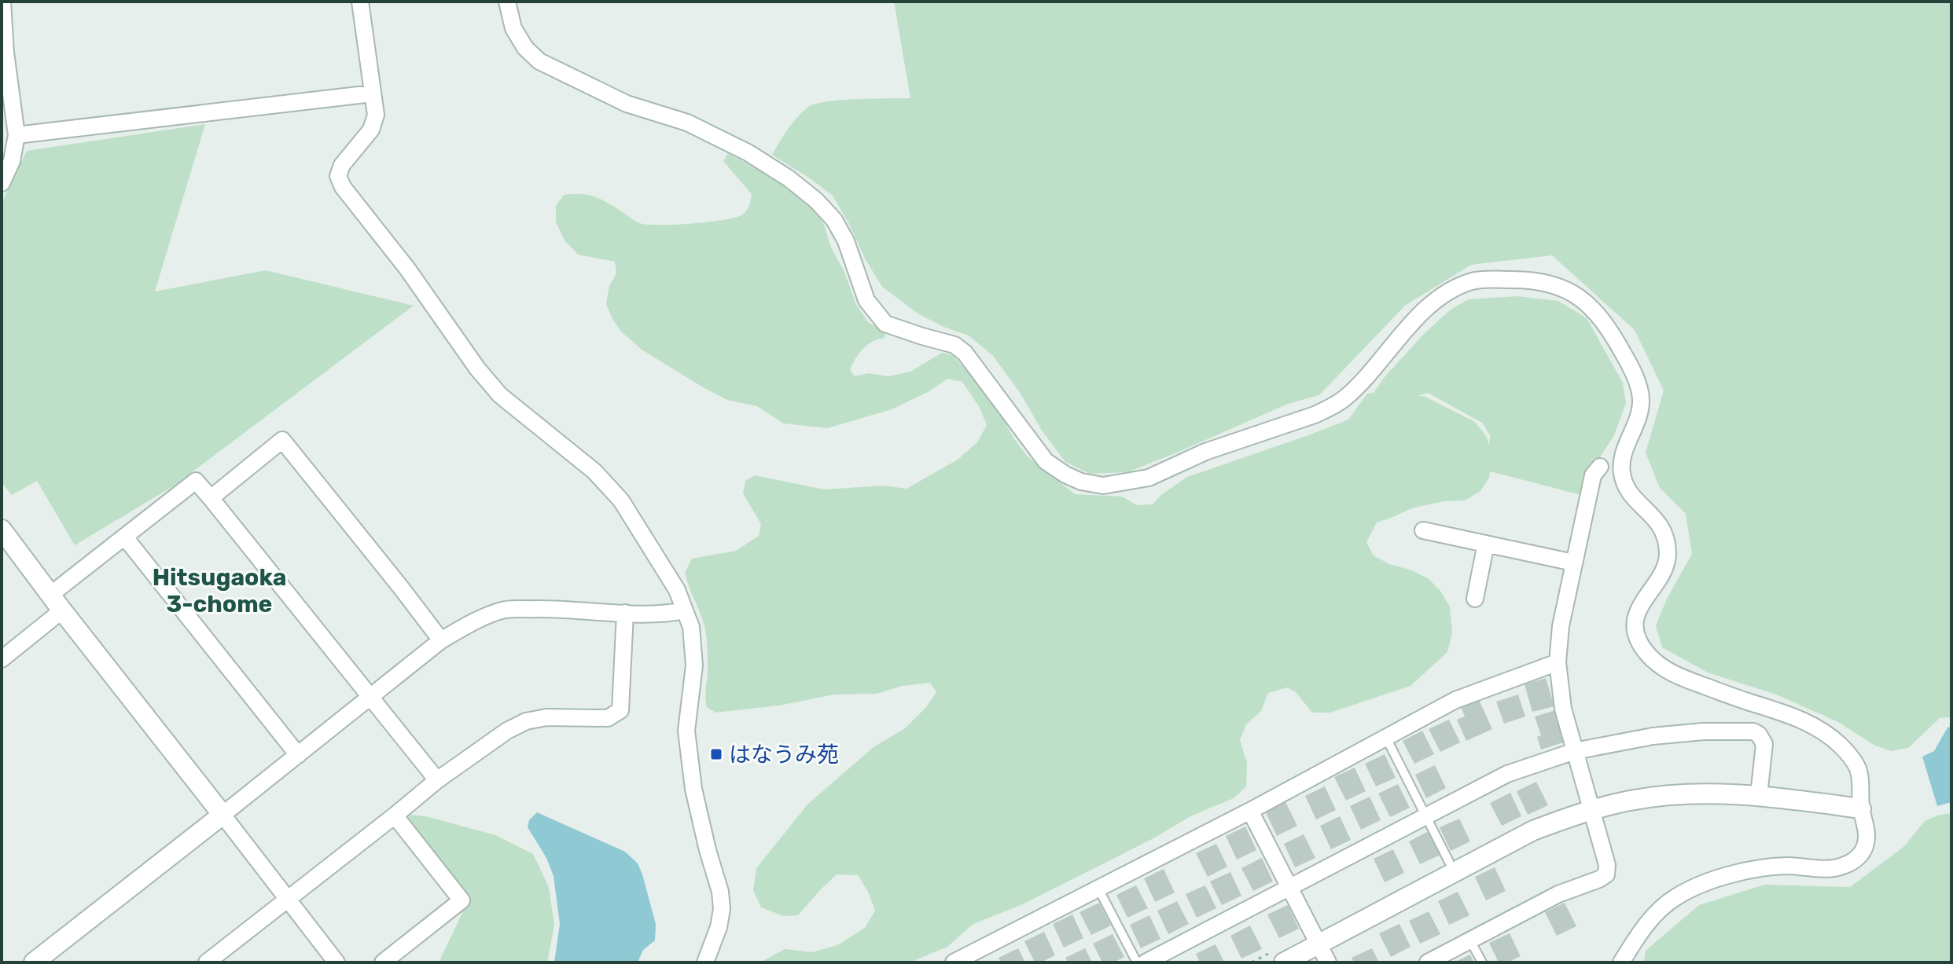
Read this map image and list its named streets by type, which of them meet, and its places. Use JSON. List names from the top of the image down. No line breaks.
{"districts":["Hitsugaoka 3-chome"],"places":{"transit":["はなうみ苑"]}}
